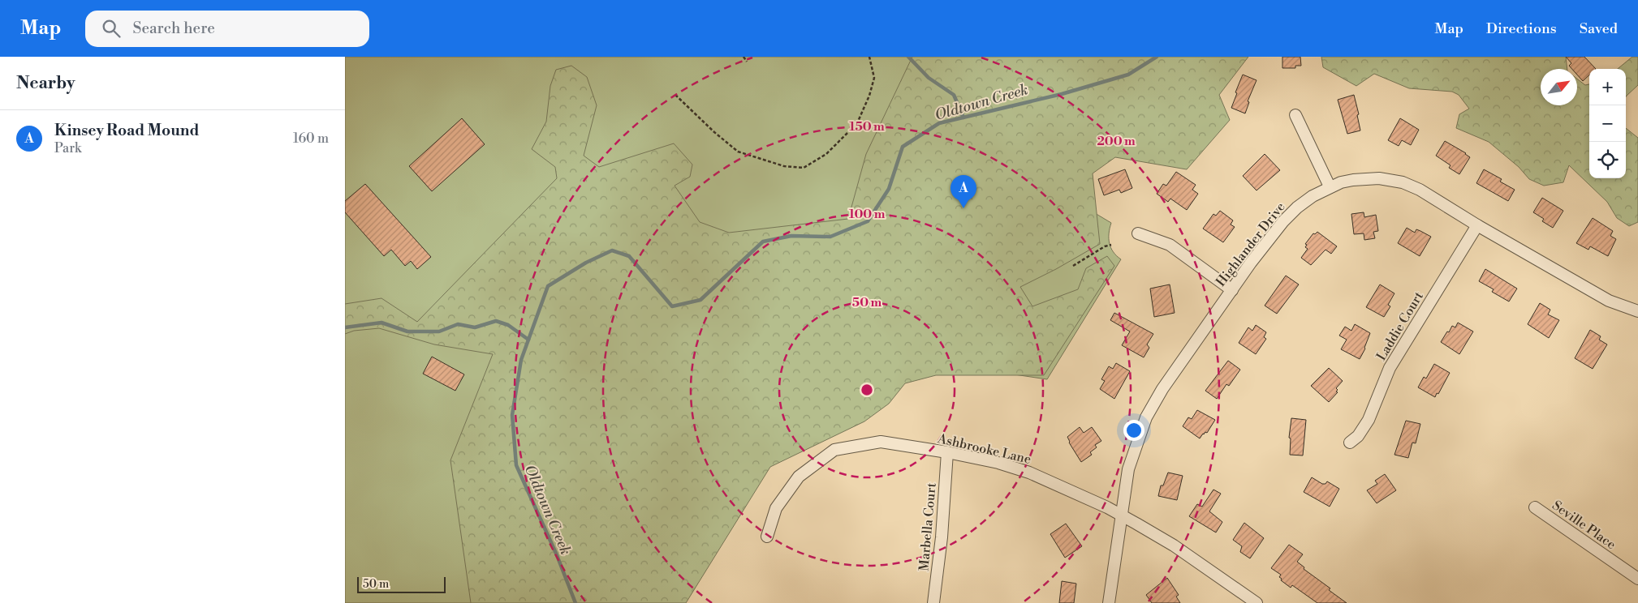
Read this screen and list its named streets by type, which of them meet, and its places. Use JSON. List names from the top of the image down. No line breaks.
{"streets":{"street":["Highlander Drive","Laddie Court","Ashbrooke Lane","Seville Place","Marbella Court"]},"crossings":[["Highlander Drive","Laddie Court"],["Highlander Drive","Ashbrooke Lane"],["Ashbrooke Lane","Marbella Court"]],"water":["Oldtown Creek"],"scale_bar":"50 m","north":"top right","page":{"header":"Map","search":"Search here","nav":["Map","Directions","Saved"],"heading":"Nearby","map_buttons":["+","−"],"list":[{"mark":"A","name":"Kinsey Road Mound","note":"Park","value":"160 m"}],"pins":"A","scale":"50 m"},"rings":["150 m","200 m","100 m","50 m"]}
